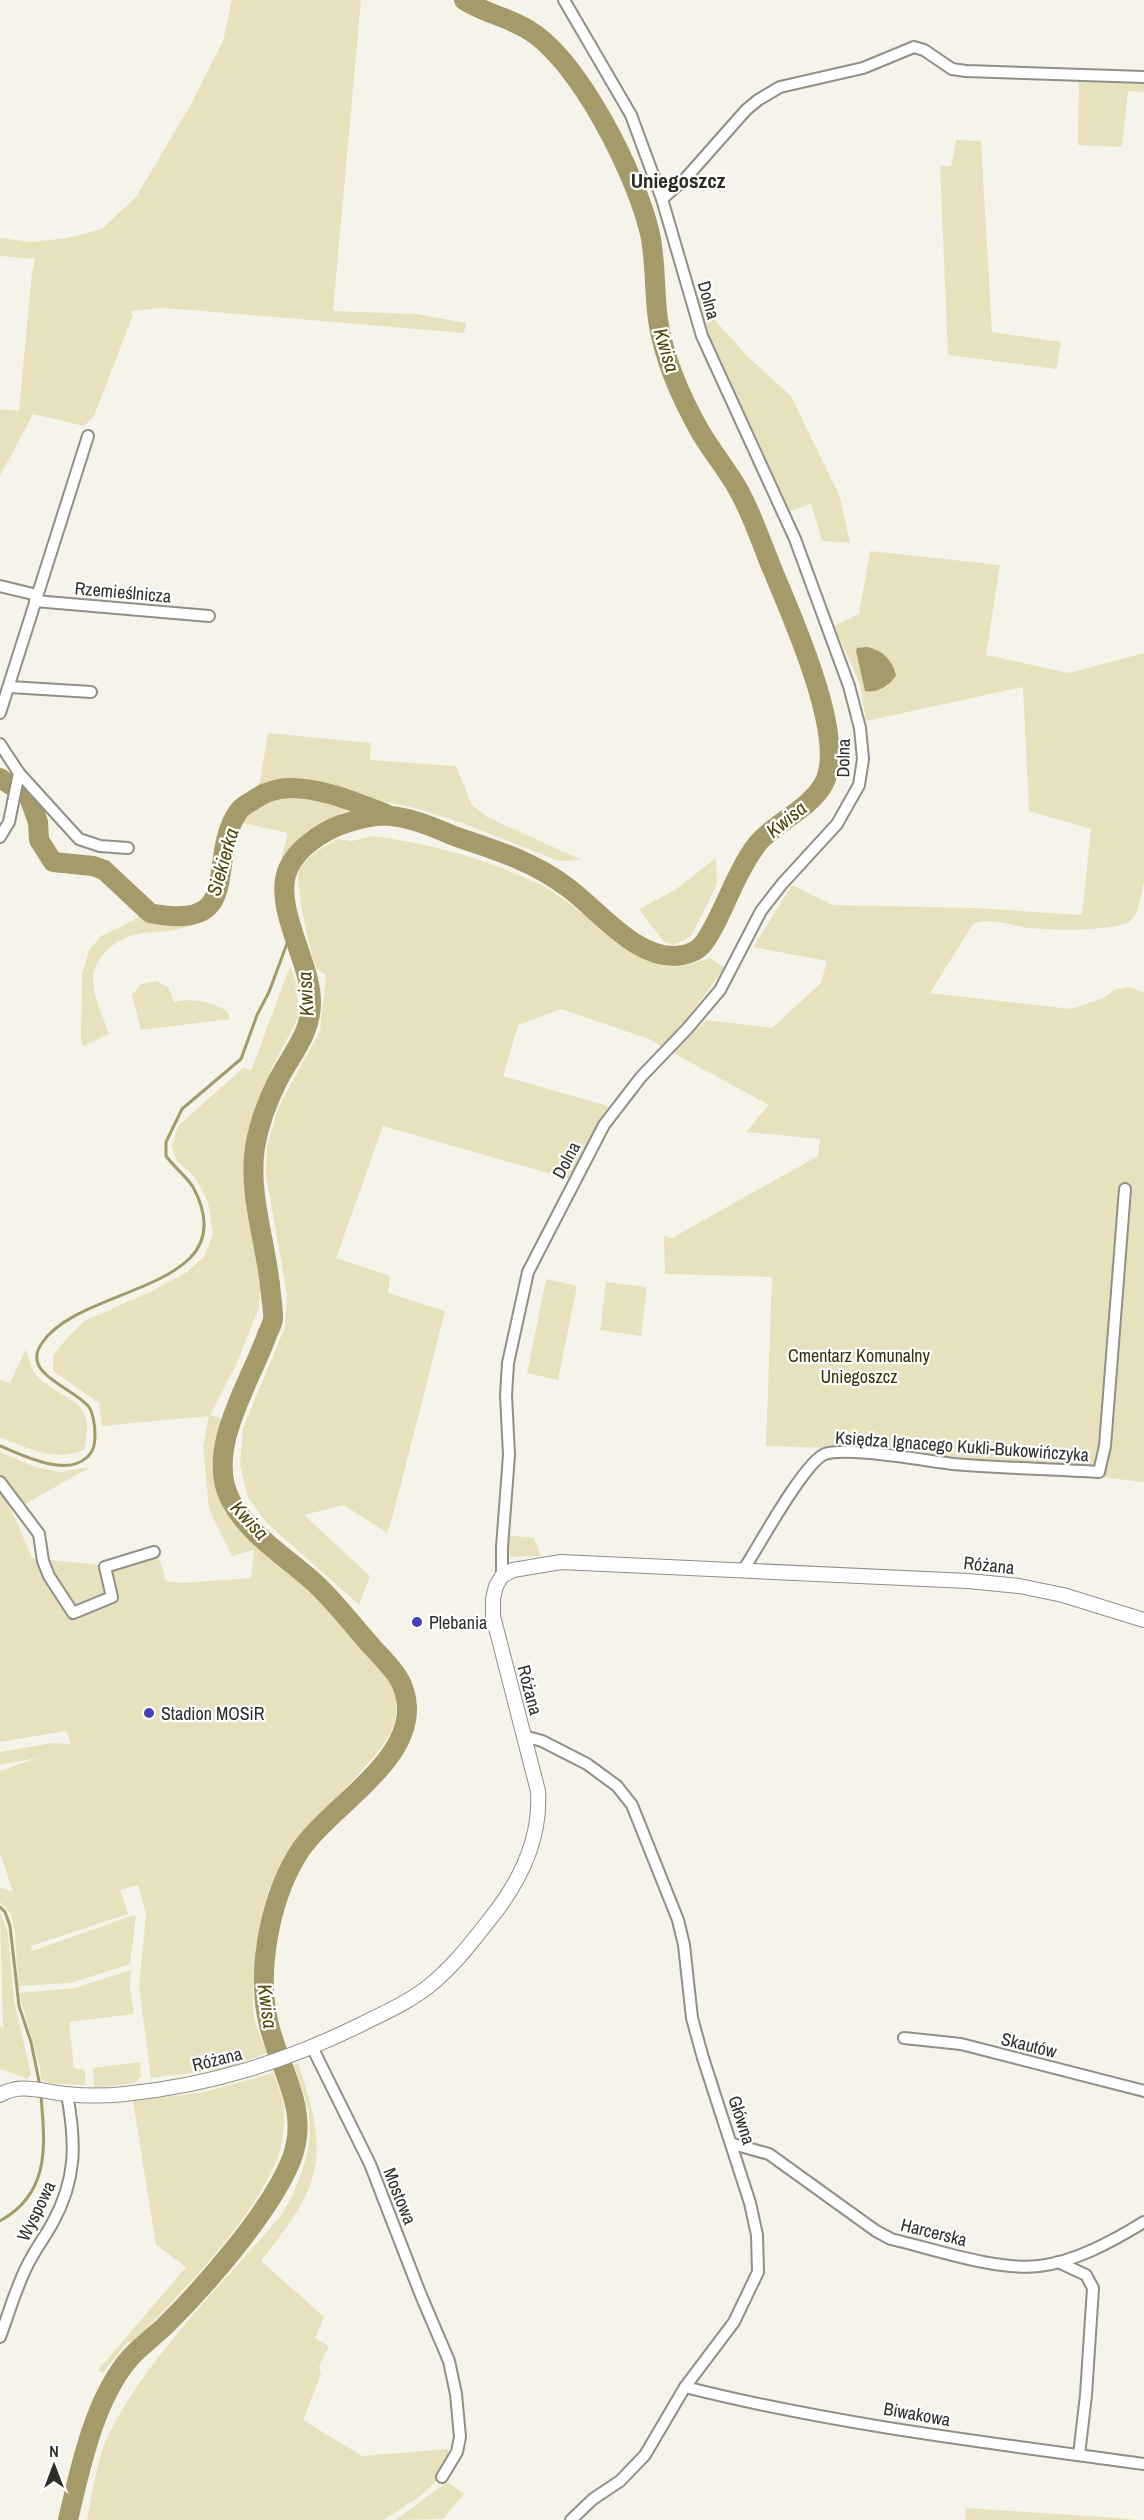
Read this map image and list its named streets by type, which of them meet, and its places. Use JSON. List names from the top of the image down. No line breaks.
{"streets":{"street":["Dolna","Rzemieślnicza","Księdza Ignacego Kukli-Bukowińczyka","Różana","Skautów","Główna","Mostowa","Wyspowa","Harcerska","Biwakowa"]},"crossings":[["Dolna","Różana"],["Księdza Ignacego Kukli-Bukowińczyka","Różana"],["Różana","Główna"],["Różana","Mostowa"],["Różana","Wyspowa"],["Główna","Harcerska"],["Główna","Biwakowa"]],"districts":["Uniegoszcz"],"water":["Kwisa","Siekierka"],"parks":["Cmentarz Komunalny Uniegoszcz"],"places":["Plebania","Stadion MOSiR"],"north":"top"}
